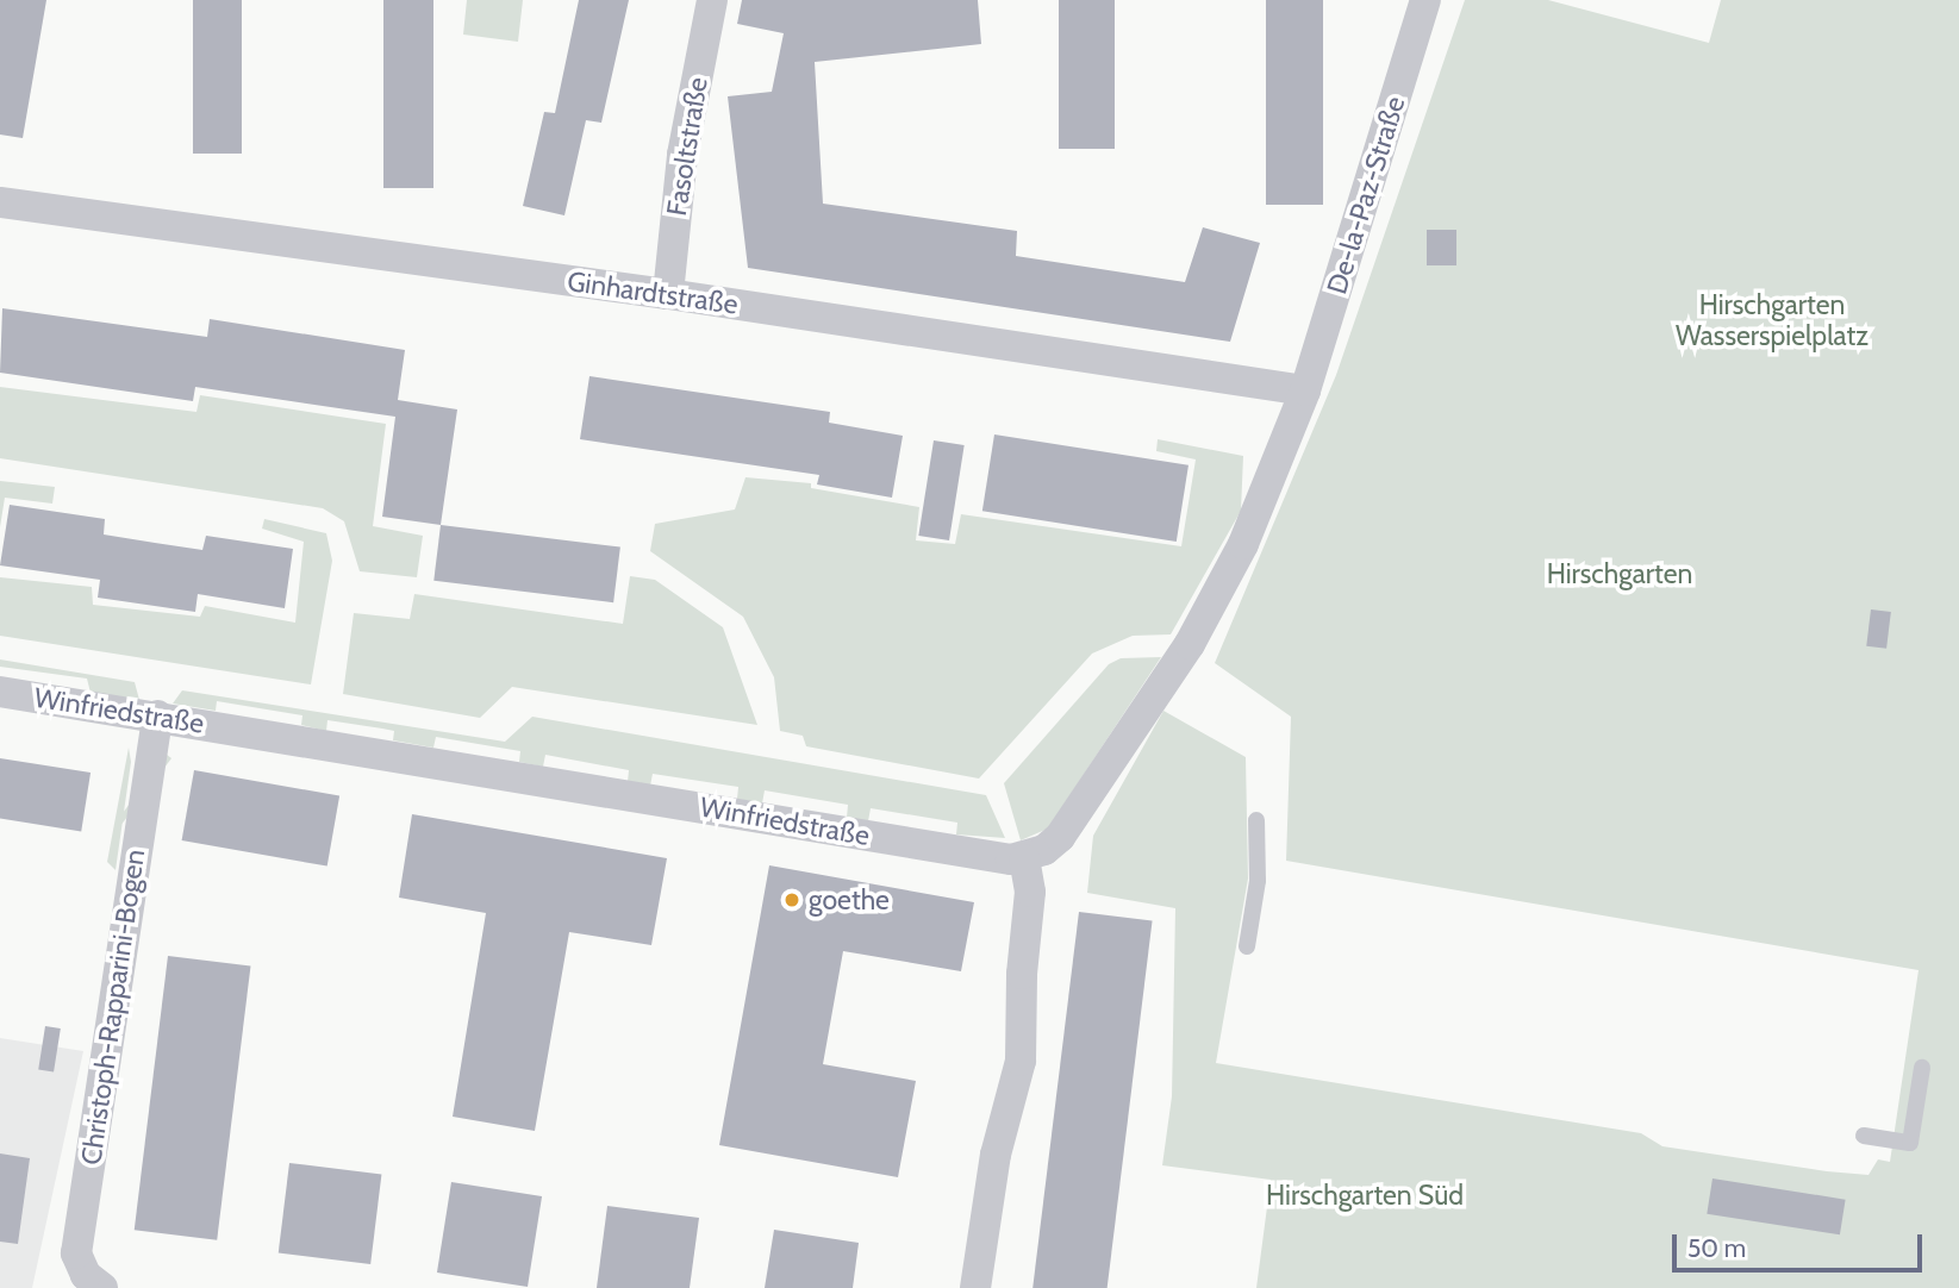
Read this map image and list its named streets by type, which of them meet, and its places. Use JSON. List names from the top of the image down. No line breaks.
{"streets":{"street":["Fasoltstraße","De-la-Paz-Straße","Ginhardtstraße","Winfriedstraße","Christoph-Rapparini-Bogen"]},"crossings":[["Fasoltstraße","Ginhardtstraße"],["De-la-Paz-Straße","Ginhardtstraße"],["Winfriedstraße","Christoph-Rapparini-Bogen"]],"parks":["Hirschgarten Wasserspielplatz","Hirschgarten","Hirschgarten Süd"],"places":["goethe"],"scale_bar":"50 m"}
